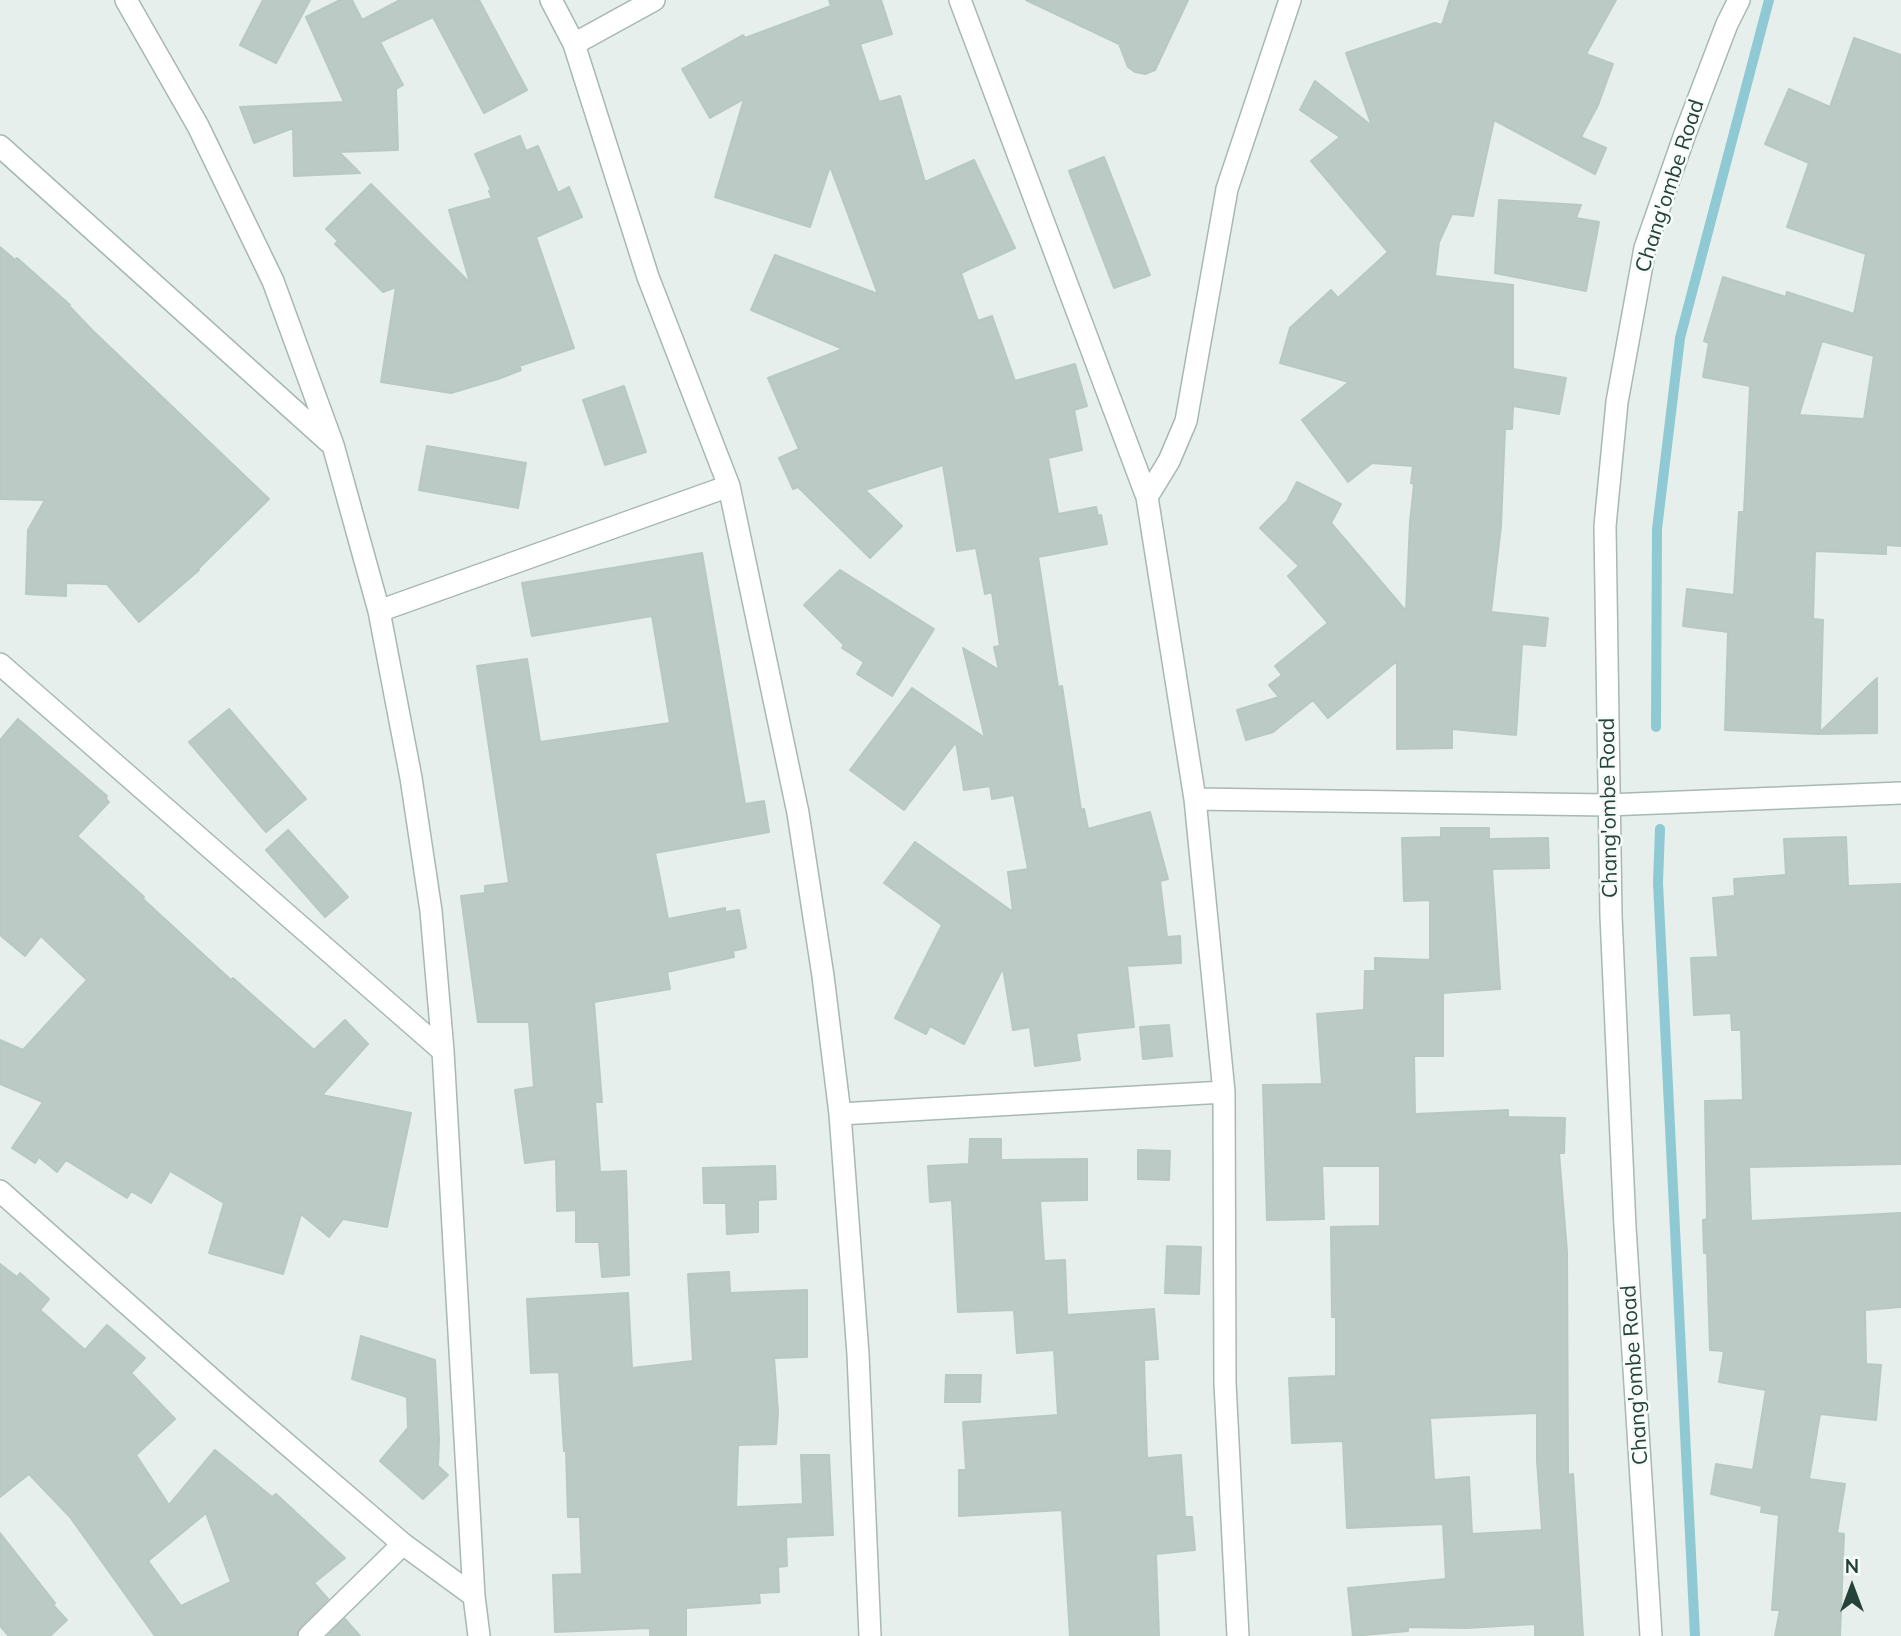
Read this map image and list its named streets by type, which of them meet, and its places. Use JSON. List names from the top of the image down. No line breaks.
{"streets":{"street":["Chang'ombe Road"]},"north":"top"}
